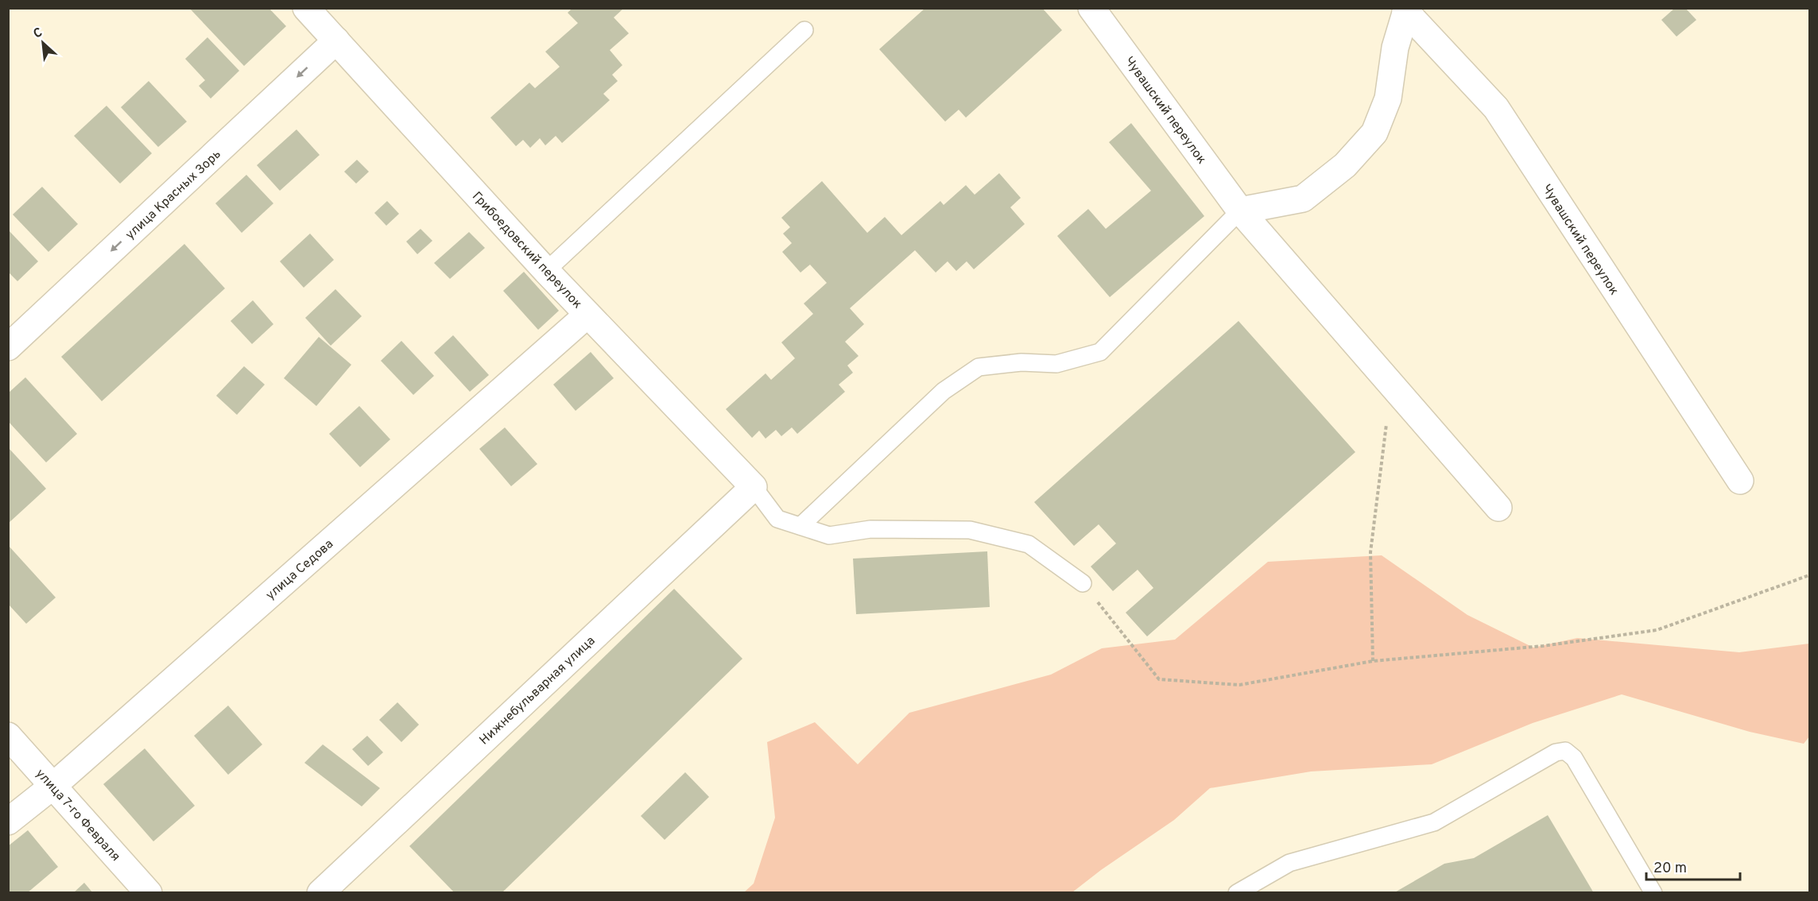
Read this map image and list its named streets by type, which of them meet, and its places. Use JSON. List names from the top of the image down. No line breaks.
{"streets":{"street":["Чувашский переулок","улица Красных Зорь","Грибоедовский переулок","улица Седова","Нижнебульварная улица","улица 7-го Февраля"]},"crossings":[["улица Красных Зорь","Грибоедовский переулок"],["Грибоедовский переулок","улица Седова"],["Грибоедовский переулок","Нижнебульварная улица"],["улица Седова","улица 7-го Февраля"]],"one_way":["улица Красных Зорь"],"scale_bar":"20 m","north":"top left"}
